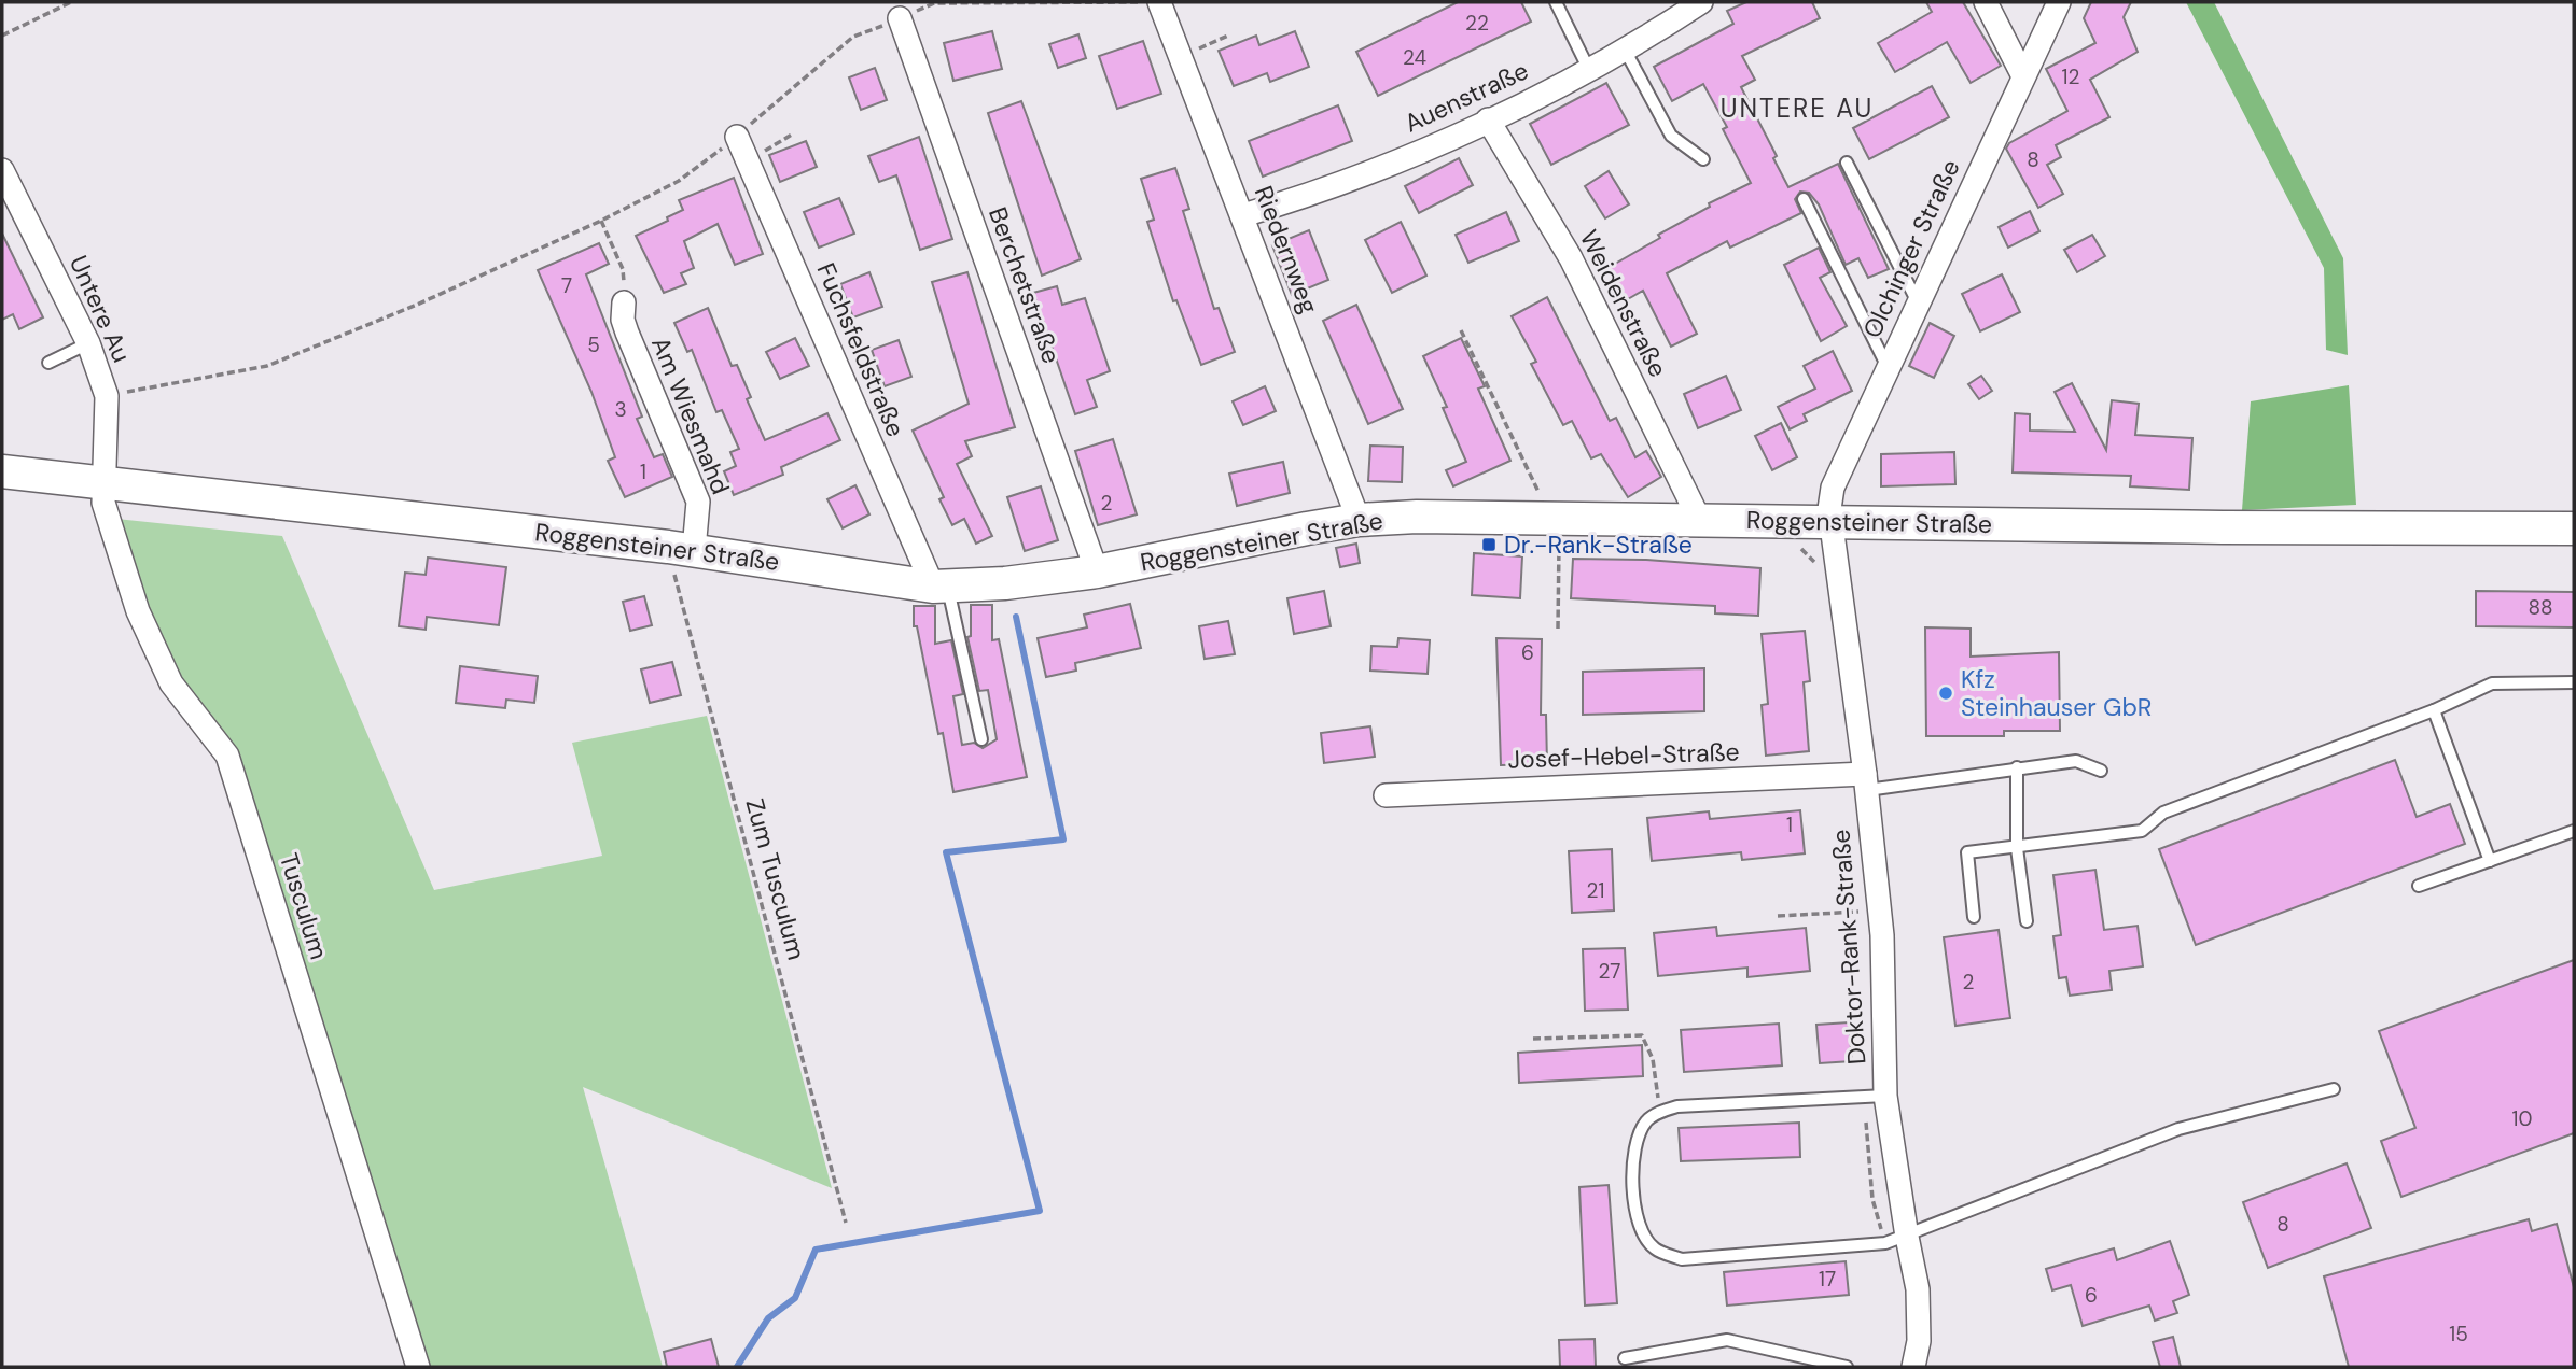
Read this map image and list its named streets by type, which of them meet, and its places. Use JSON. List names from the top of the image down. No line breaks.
{"streets":{"street":["Auenstraße","Olchinger Straße","Riedernweg","Berchetstraße","Weidenstraße","Untere Au","Fuchsfeldstraße","Am Wiesmahd","Roggensteiner Straße","Josef-Hebel-Straße","Tusculum","Doktor-Rank-Straße"],"path":["Zum Tusculum"]},"crossings":[["Auenstraße","Riedernweg"],["Auenstraße","Weidenstraße"],["Olchinger Straße","Roggensteiner Straße"],["Olchinger Straße","Doktor-Rank-Straße"],["Riedernweg","Roggensteiner Straße"],["Berchetstraße","Roggensteiner Straße"],["Weidenstraße","Roggensteiner Straße"],["Untere Au","Roggensteiner Straße"],["Untere Au","Tusculum"],["Fuchsfeldstraße","Roggensteiner Straße"],["Am Wiesmahd","Roggensteiner Straße"],["Am Wiesmahd","Zum Tusculum"],["Roggensteiner Straße","Zum Tusculum"],["Roggensteiner Straße","Tusculum"],["Roggensteiner Straße","Doktor-Rank-Straße"],["Josef-Hebel-Straße","Doktor-Rank-Straße"]],"districts":["UNTERE AU"],"places":{"transit":["Dr.-Rank-Straße"],"other":["Kfz Steinhauser GbR"]},"house_numbers":["22","24","12","8","7","5","3","1","2","88","6","1","21","27","2","10","8","17","6","15"]}
